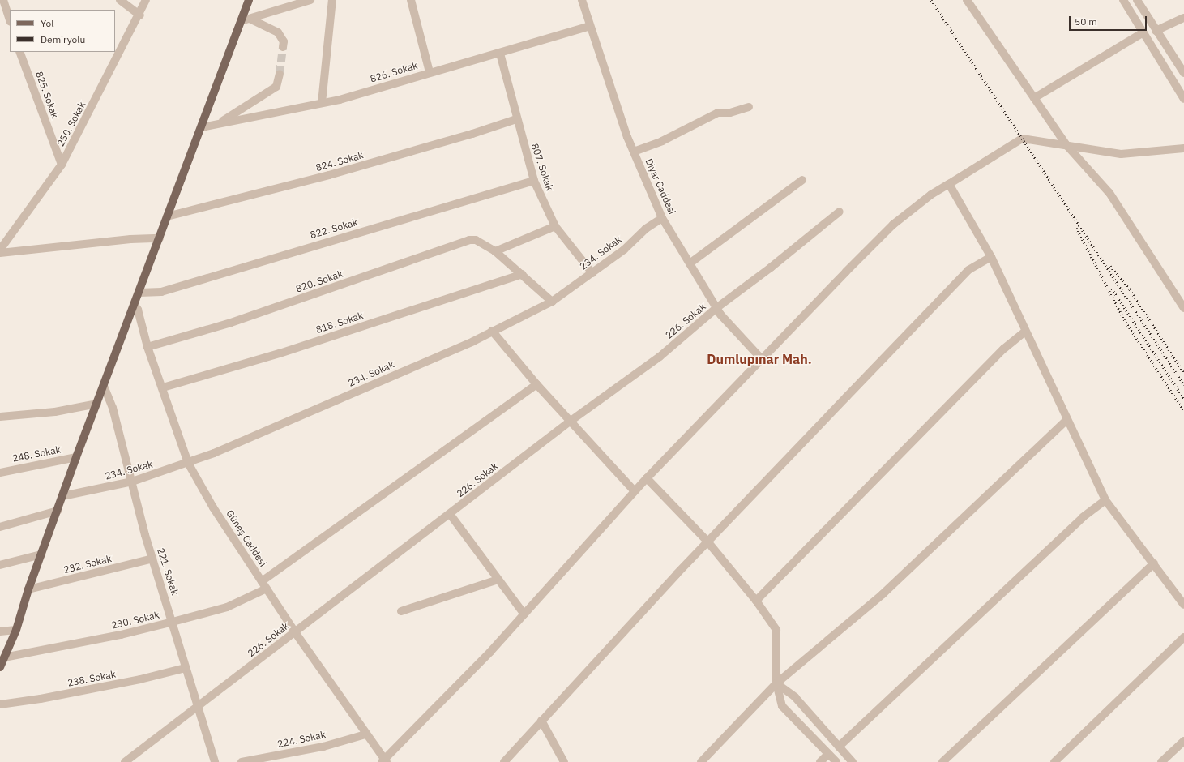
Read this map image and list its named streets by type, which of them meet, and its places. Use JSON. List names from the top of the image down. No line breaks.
{"streets":{"street":["826. Sokak","825. Sokak","250. Sokak","824. Sokak","807. Sokak","Diyar Caddesi","822. Sokak","234. Sokak","820. Sokak","226. Sokak","818. Sokak","248. Sokak","Güneş Caddesi","232. Sokak","221. Sokak","230. Sokak","238. Sokak","224. Sokak"]},"crossings":[["826. Sokak","807. Sokak"],["826. Sokak","Diyar Caddesi"],["825. Sokak","250. Sokak"],["824. Sokak","807. Sokak"],["807. Sokak","822. Sokak"],["807. Sokak","234. Sokak"],["Diyar Caddesi","234. Sokak"],["Diyar Caddesi","226. Sokak"],["234. Sokak","820. Sokak"],["234. Sokak","Güneş Caddesi"],["234. Sokak","221. Sokak"],["820. Sokak","818. Sokak"],["820. Sokak","Güneş Caddesi"],["226. Sokak","Güneş Caddesi"],["226. Sokak","221. Sokak"],["818. Sokak","Güneş Caddesi"],["Güneş Caddesi","230. Sokak"],["Güneş Caddesi","224. Sokak"],["232. Sokak","221. Sokak"],["221. Sokak","230. Sokak"],["221. Sokak","238. Sokak"]],"districts":["Dumlupınar Mah."],"legend":["Yol","Demiryolu"],"scale_bar":"50 m"}
